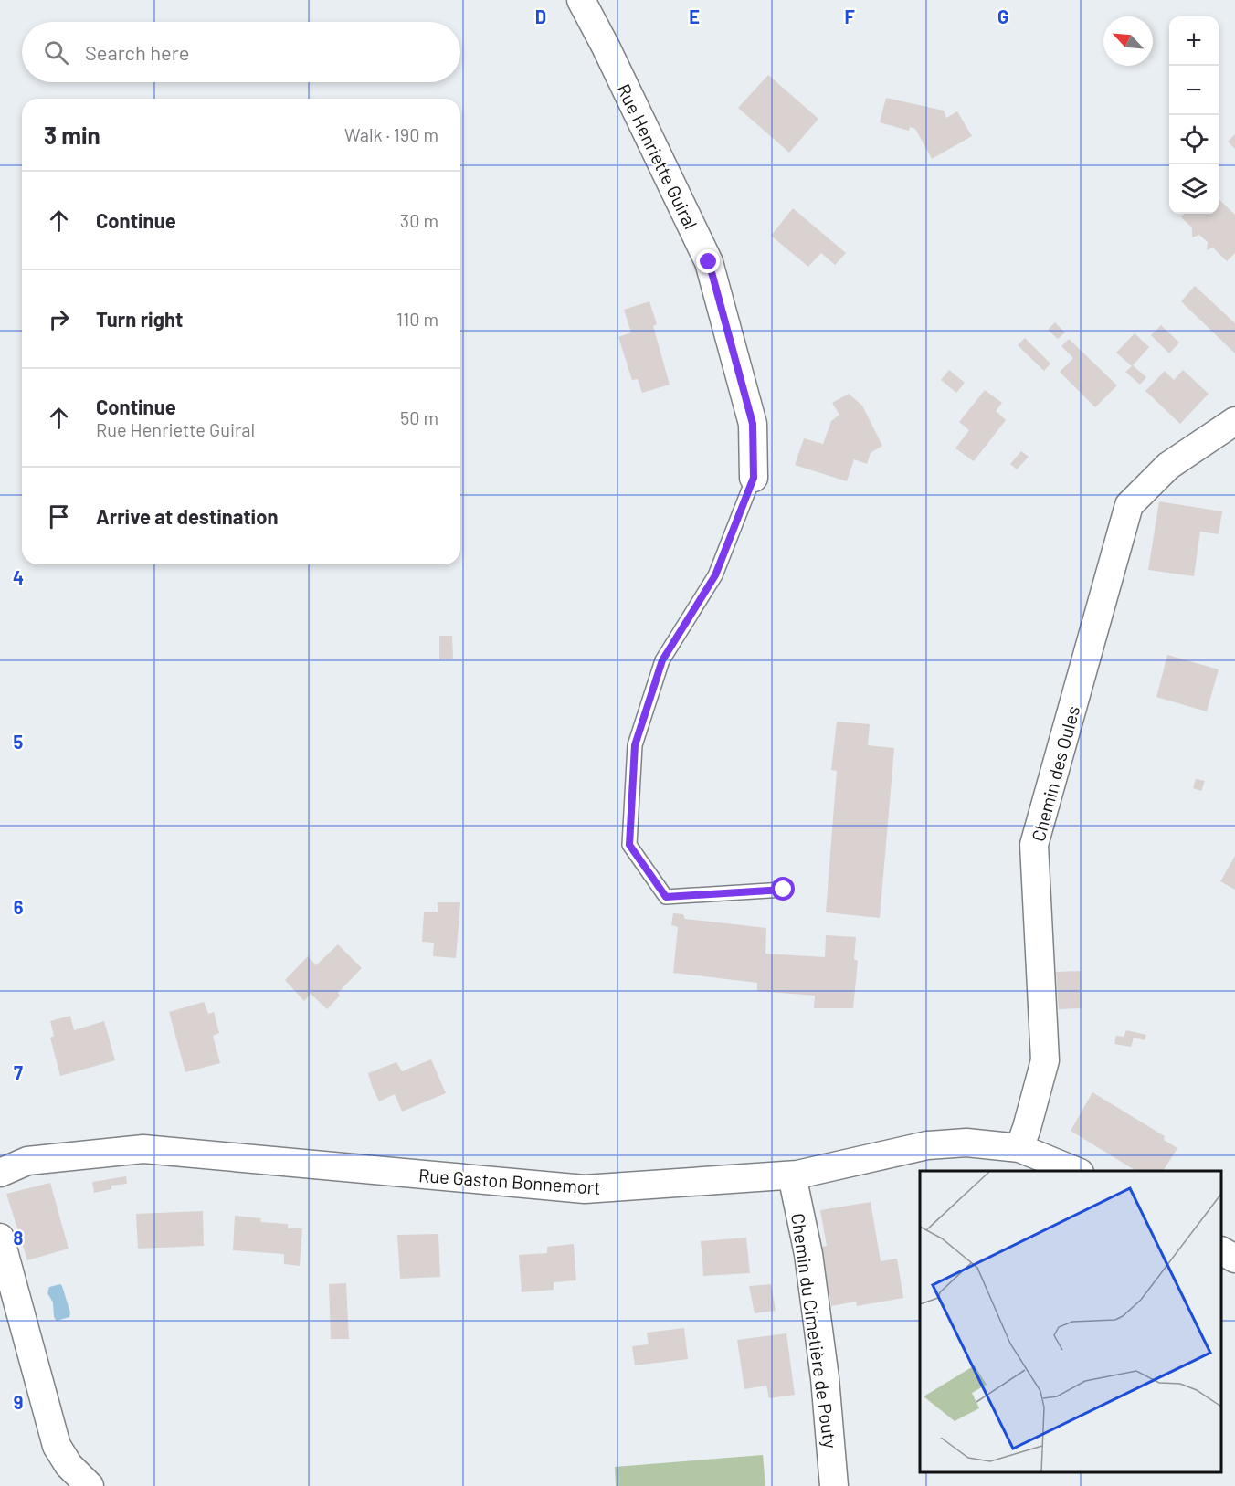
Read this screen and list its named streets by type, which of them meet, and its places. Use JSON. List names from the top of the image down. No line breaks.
{"streets":{"street":["Rue Henriette Guiral","Chemin des Oules","Rue Gaston Bonnemort","Chemin du Cimetière de Pouty"]},"crossings":[["Chemin des Oules","Rue Gaston Bonnemort"],["Rue Gaston Bonnemort","Chemin du Cimetière de Pouty"]],"north":"top left","page":{"map_buttons":["+","−"],"search":"Search here","heading":["3 min","Walk · 190 m"],"list":[["Continue","30 m"],["Turn right","110 m"],["Continue","Rue Henriette Guiral","50 m"],"Arrive at destination"]},"grid":{"columns":["D","E","F","G"],"rows":["4","5","6","7","8","9"]}}
